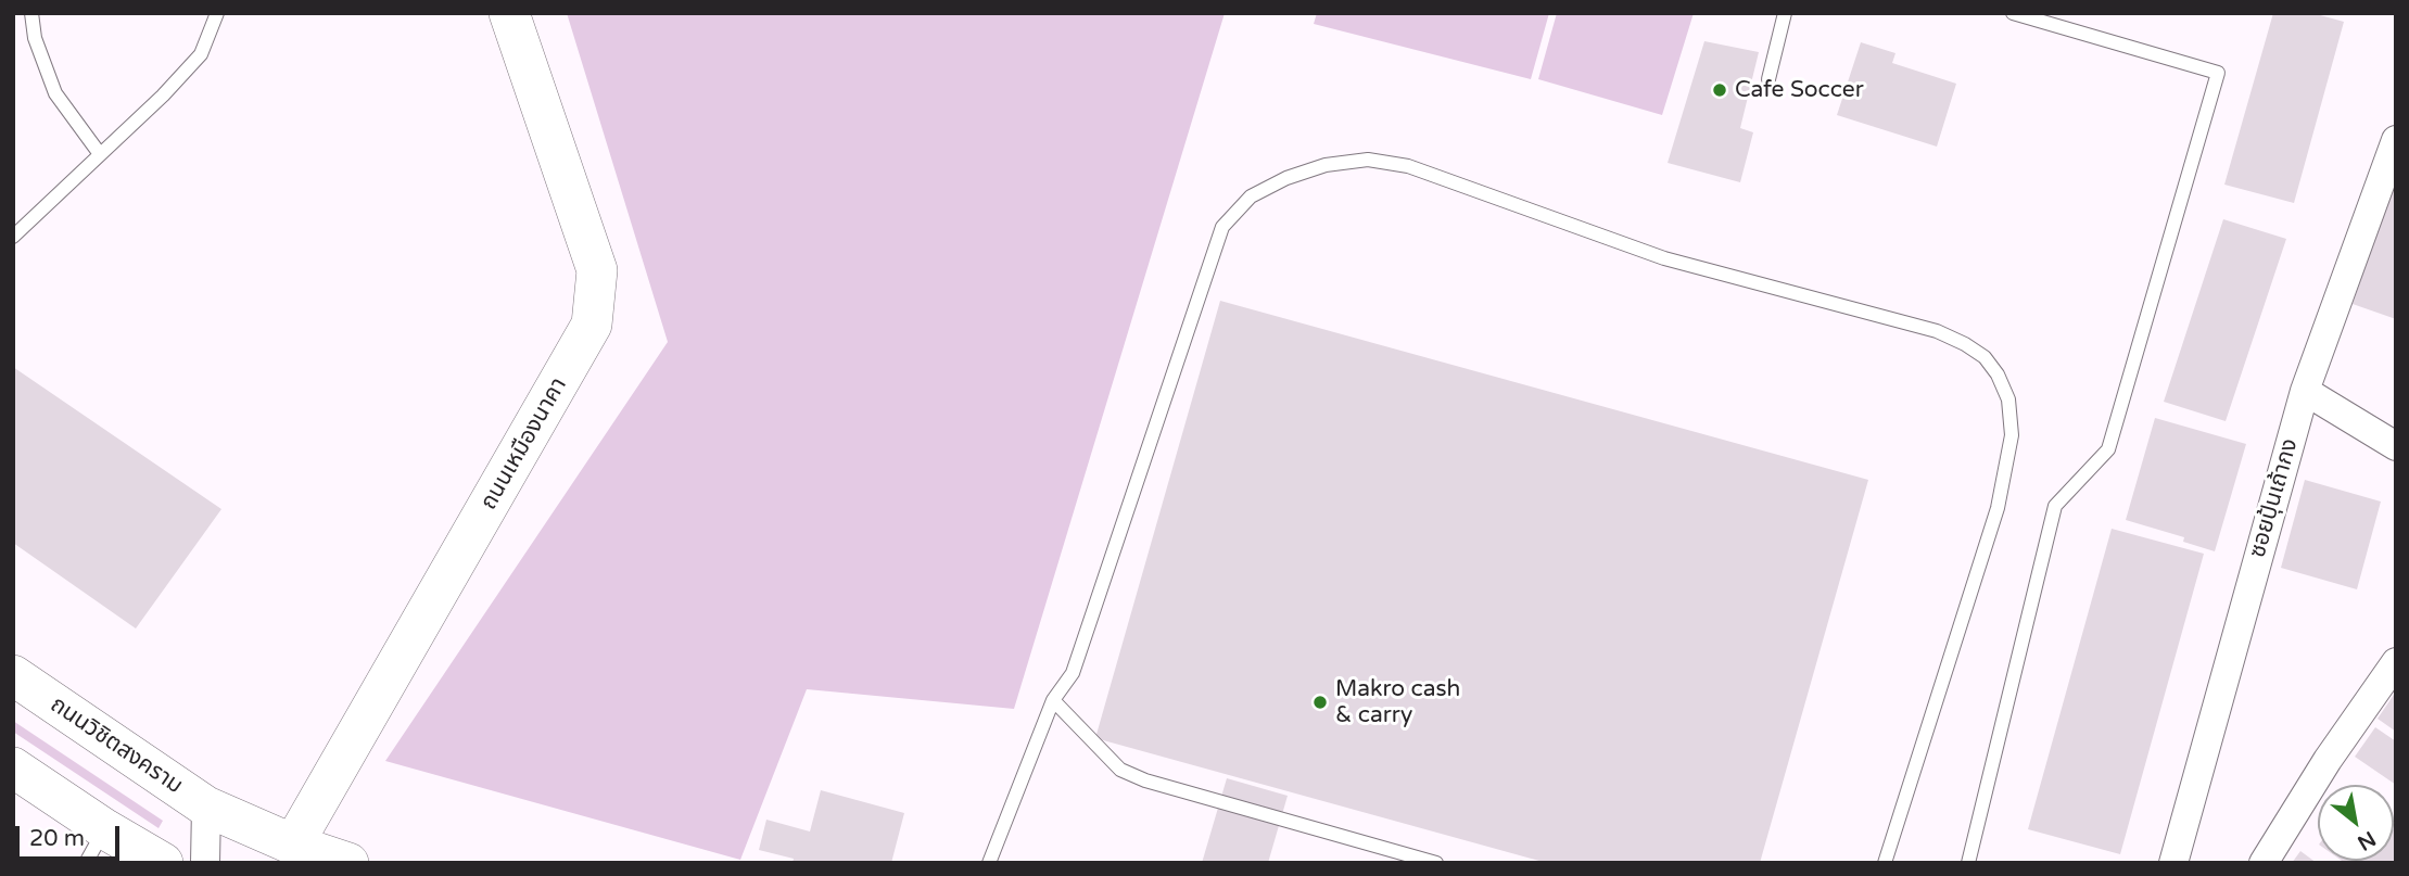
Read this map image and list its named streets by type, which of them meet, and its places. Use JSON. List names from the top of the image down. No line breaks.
{"streets":{"street":["ถนนเหมืองนาคา","ซอยปุ้นเถ้ากง","ถนนวิชิตสงคราม"]},"crossings":[["ถนนเหมืองนาคา","ถนนวิชิตสงคราม"]],"places":["Cafe Soccer","Makro cash & carry"],"scale_bar":"20 m","north":"bottom right"}
